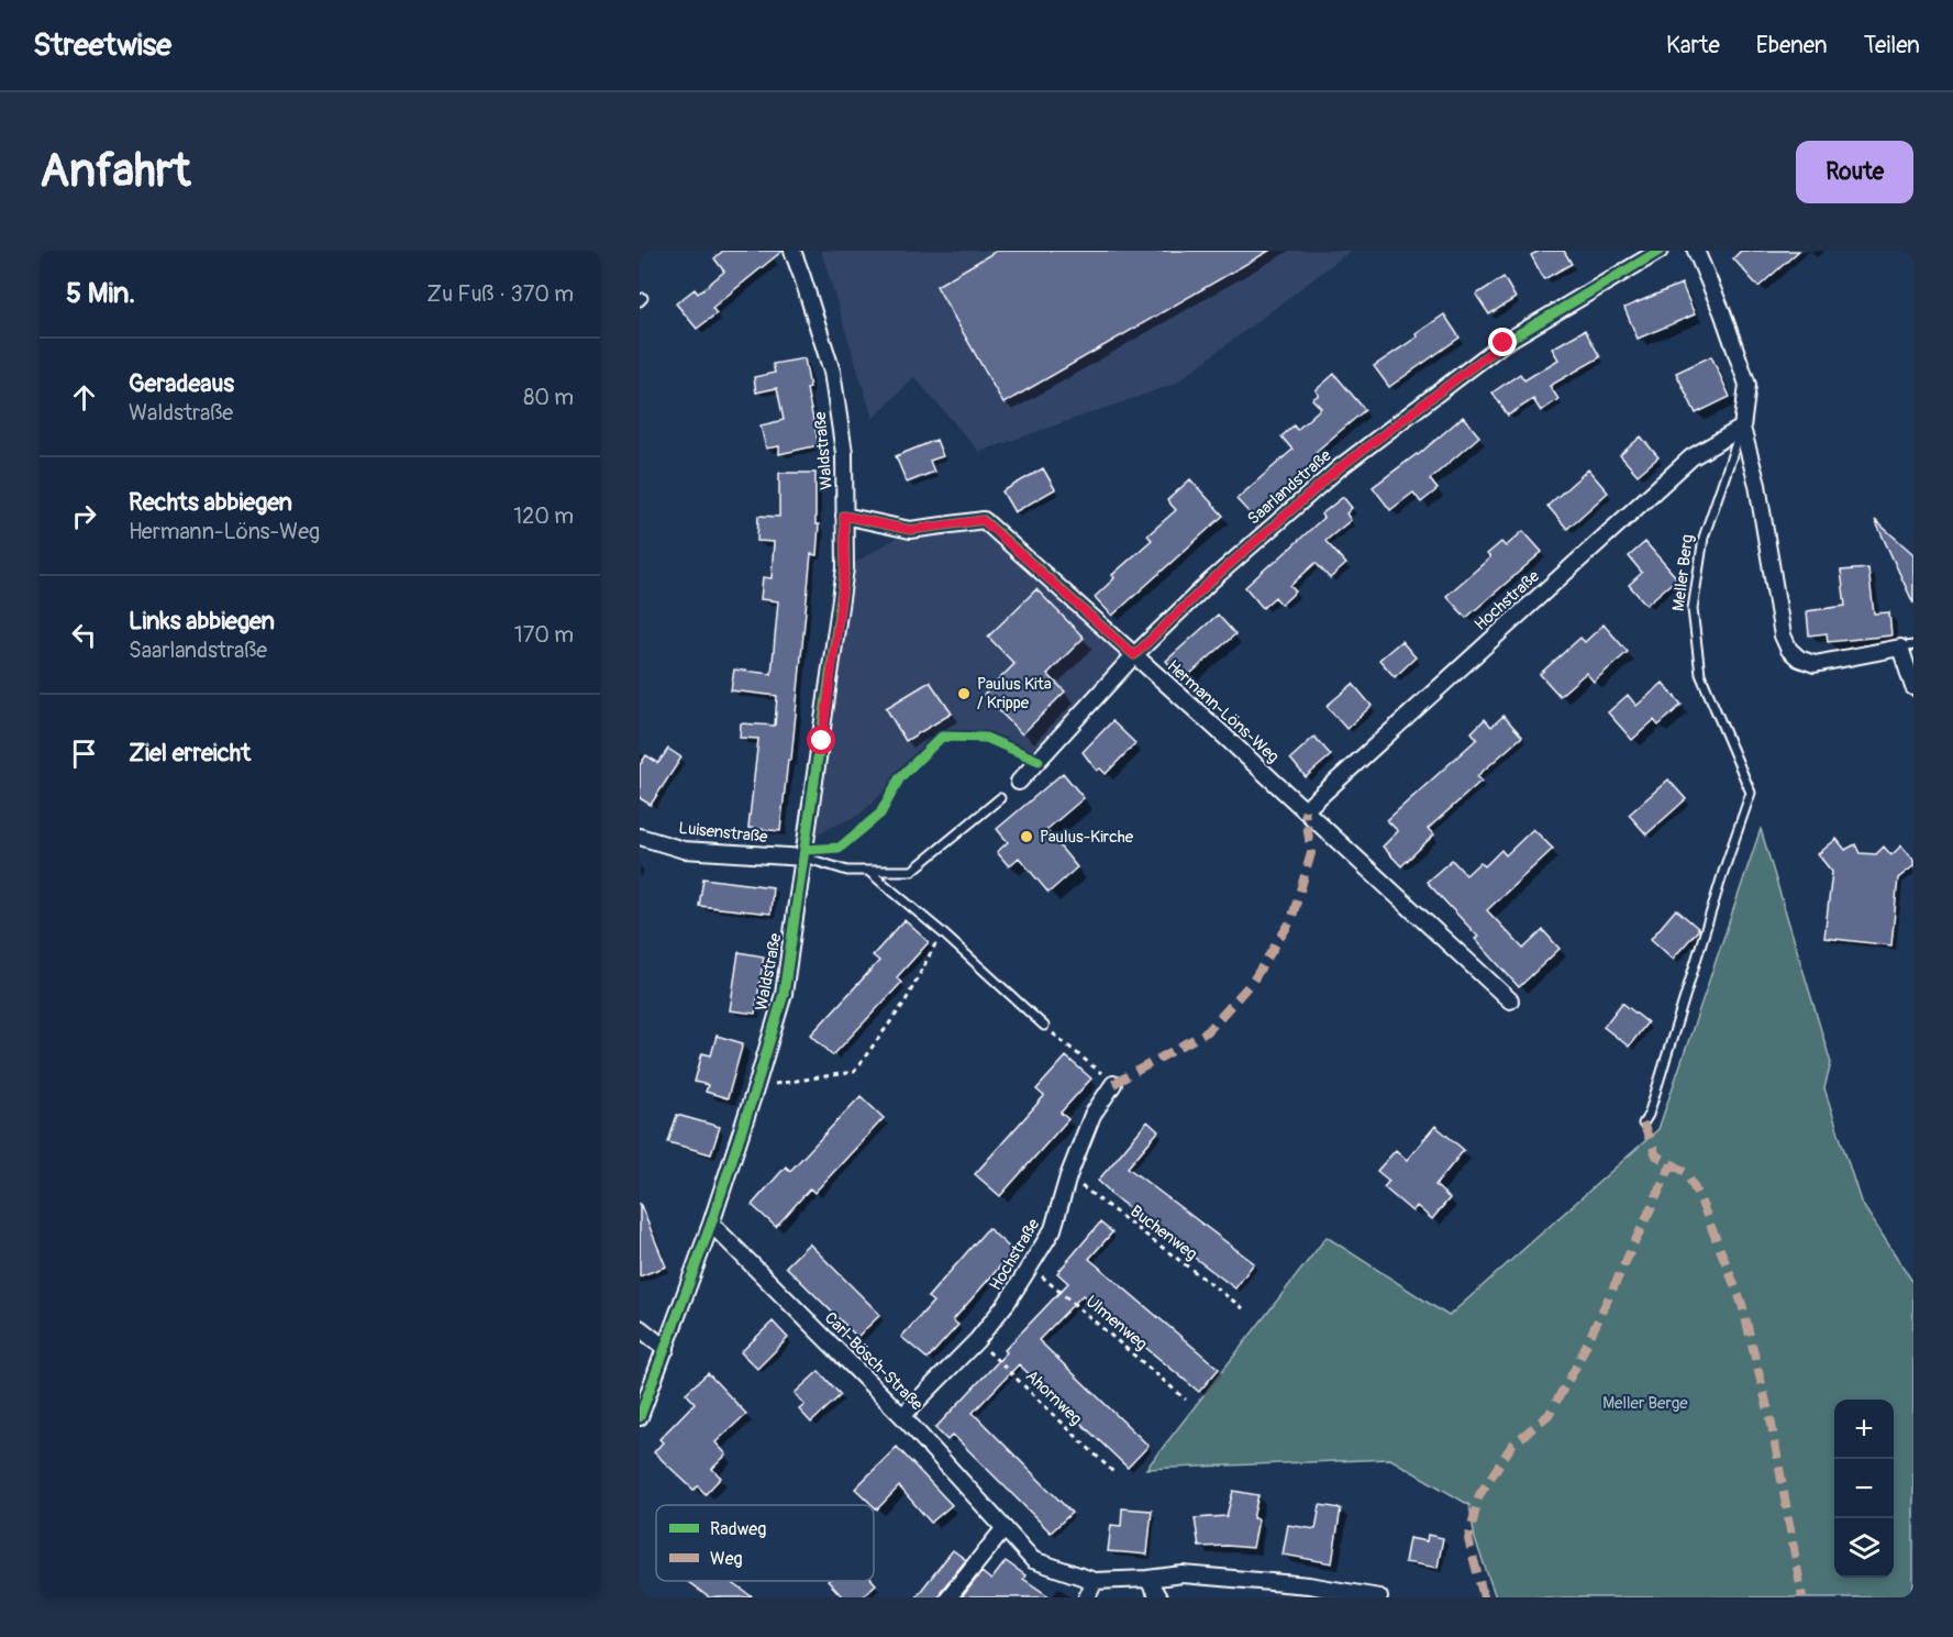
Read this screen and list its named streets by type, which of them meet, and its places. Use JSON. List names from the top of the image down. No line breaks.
{"streets":{"street":["Waldstraße","Saarlandstraße","Hochstraße","Hermann-Löns-Weg","Luisenstraße","Carl-Bösch-Straße"],"lane":["Meller Berg"],"path":["Buchenweg","Ulmenweg","Ahornweg"]},"crossings":[["Waldstraße","Hermann-Löns-Weg"],["Waldstraße","Luisenstraße"],["Waldstraße","Carl-Bösch-Straße"],["Saarlandstraße","Hermann-Löns-Weg"],["Meller Berg","Hochstraße"],["Hochstraße","Hermann-Löns-Weg"],["Hochstraße","Buchenweg"],["Hochstraße","Ulmenweg"],["Hochstraße","Carl-Bösch-Straße"],["Hochstraße","Ahornweg"]],"parks":["Meller Berge"],"places":["Paulus Kita / Krippe","Paulus-Kirche"],"legend":["Radweg","Weg"],"page":{"header":"Streetwise","nav":["Karte","Ebenen","Teilen"],"buttons":"Route","title":"Anfahrt","heading":["5 Min.","Zu Fuß · 370 m"],"list":[["Geradeaus","Waldstraße","80 m"],["Rechts abbiegen","Hermann-Löns-Weg","120 m"],["Links abbiegen","Saarlandstraße","170 m"],"Ziel erreicht"],"map_buttons":["+","−"]}}
